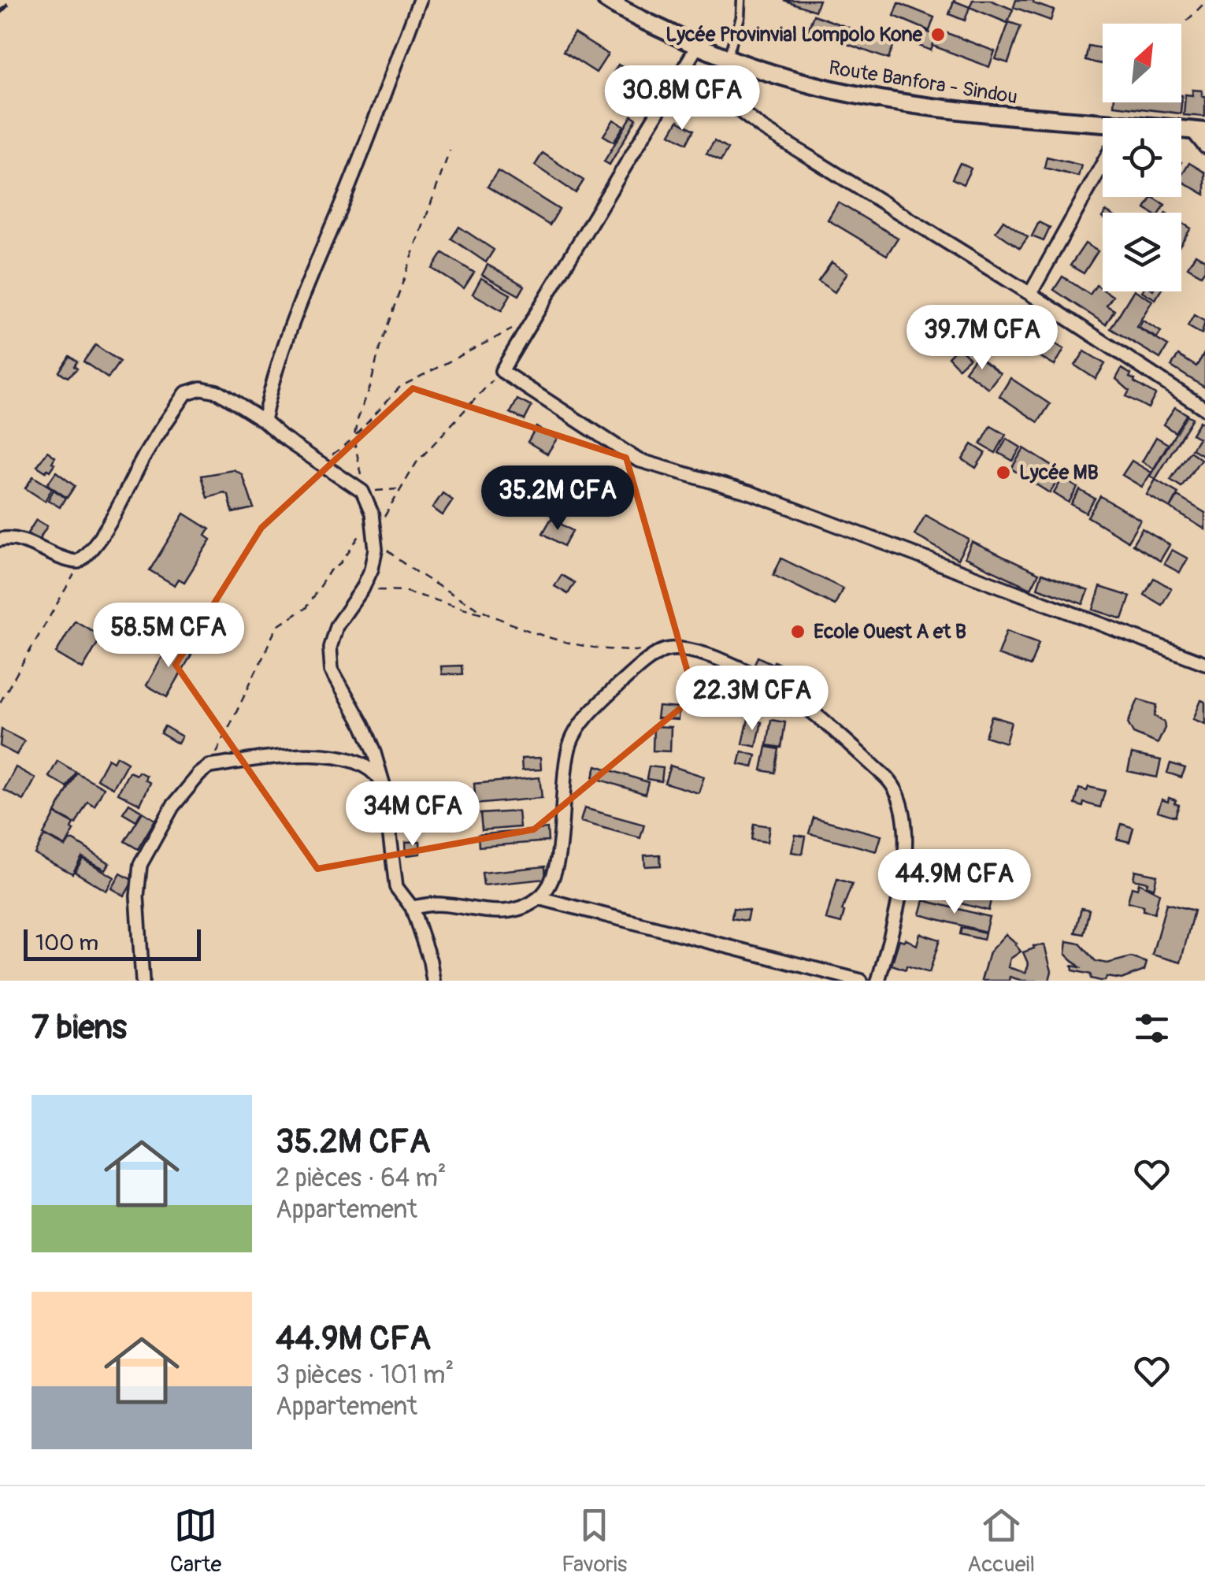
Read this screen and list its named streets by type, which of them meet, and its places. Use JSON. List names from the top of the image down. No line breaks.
{"streets":{"main road":["Route Banfora - Sindou"]},"places":["Lycée Provinvial Lompolo Kone","Lycée MB","Ecole Ouest A et B"],"scale_bar":"100 m","north":"top right","page":{"price":["30.8M CFA","39.7M CFA","35.2M CFA","58.5M CFA","22.3M CFA","34M CFA","44.9M CFA"],"scale":"100 m","heading":"7 biens","list":[{"name":"35.2M CFA","note":"2 pièces · 64 m² · Appartement"},{"name":"44.9M CFA","note":"3 pièces · 101 m² · Appartement"}],"tabs":["Carte","Favoris","Accueil"]}}
